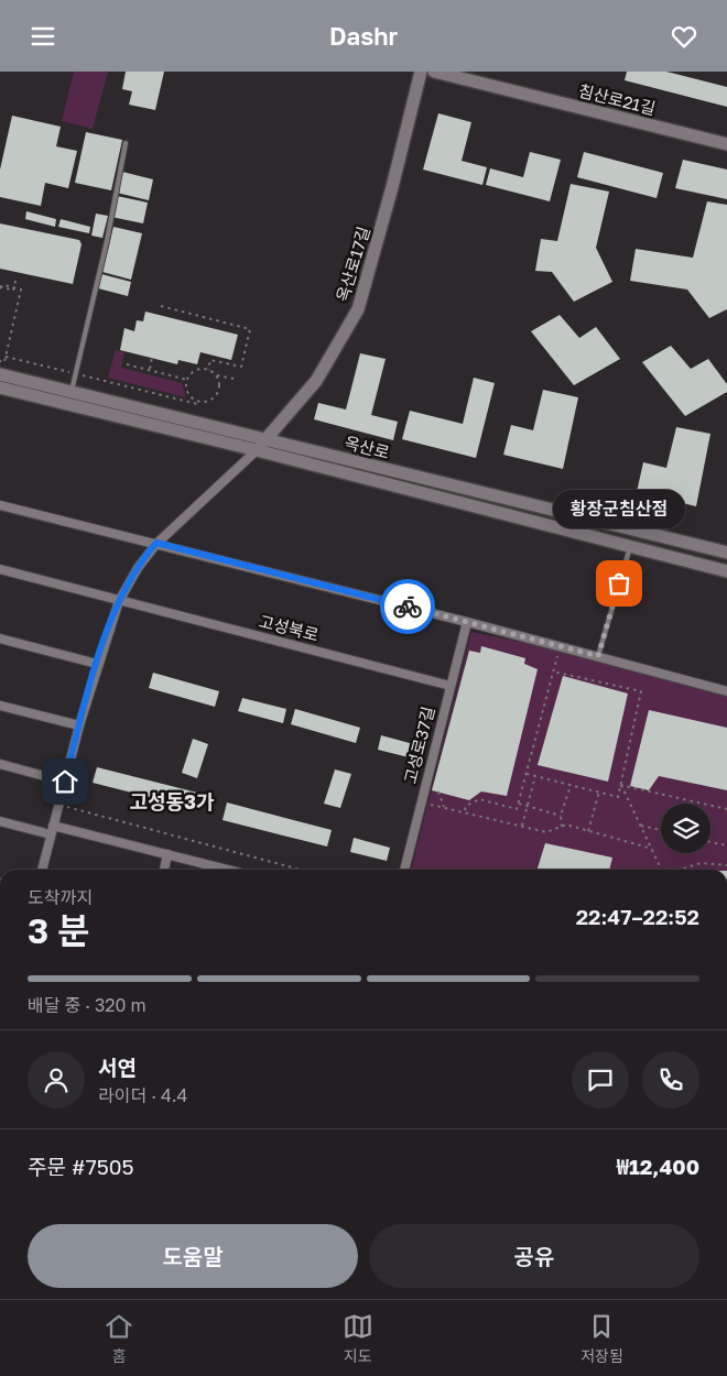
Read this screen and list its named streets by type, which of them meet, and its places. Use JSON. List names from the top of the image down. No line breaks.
{"streets":{"main road":["침산로21길","옥산로17길","옥산로"],"street":["고성북로","고성로37길"]},"crossings":[["옥산로17길","옥산로"],["고성북로","고성로37길"]],"districts":["고성동3가"],"places":["황장군침산점"],"page":{"header":"Dashr","bubble":"황장군침산점","heading":["3 분","도착까지","22:47–22:52"],"panel":["서연","라이더 · 4.4","주문 #7505","₩12,400"],"bar":"배달 중 · 320 m","buttons":["도움말","공유"],"tabs":["홈","지도","저장됨"]}}
